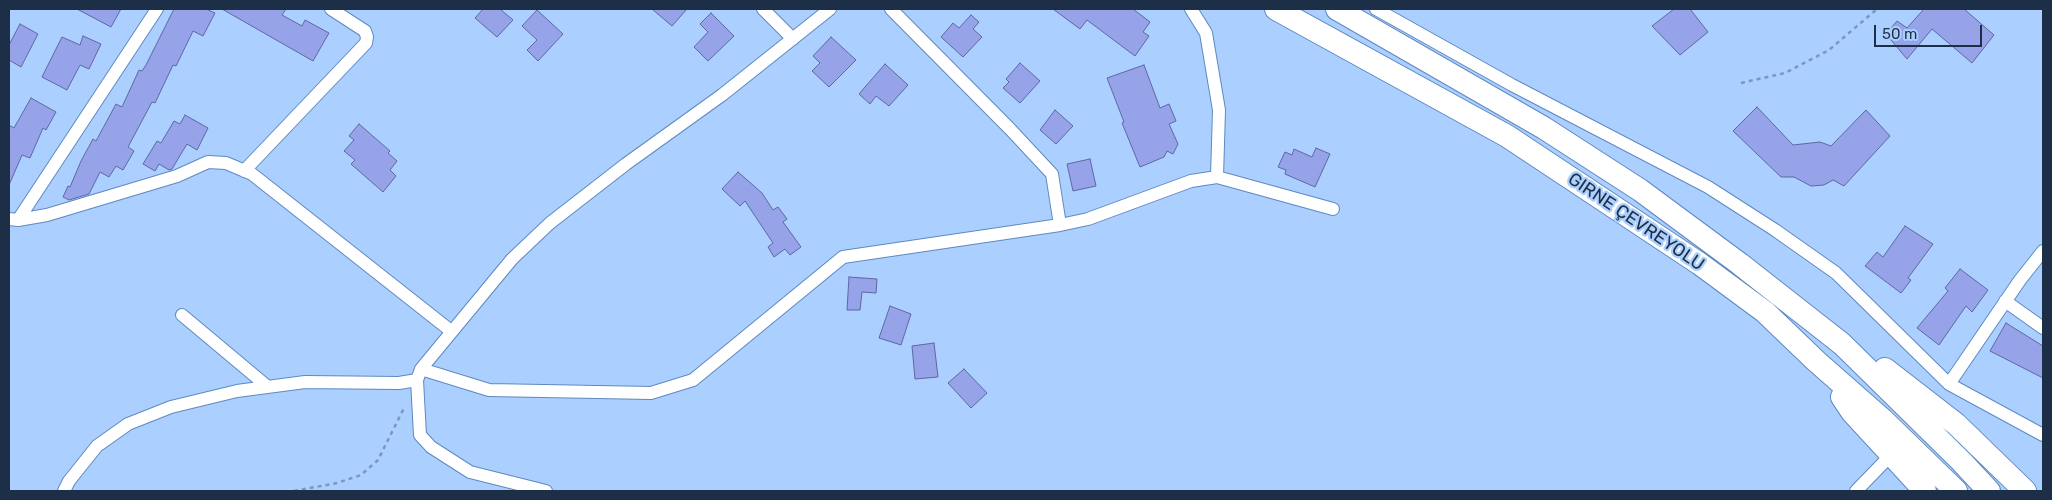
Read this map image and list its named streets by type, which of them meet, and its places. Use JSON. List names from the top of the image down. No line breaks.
{"streets":{"highway":["GIRNE ÇEVREYOLU"]},"scale_bar":"50 m"}
